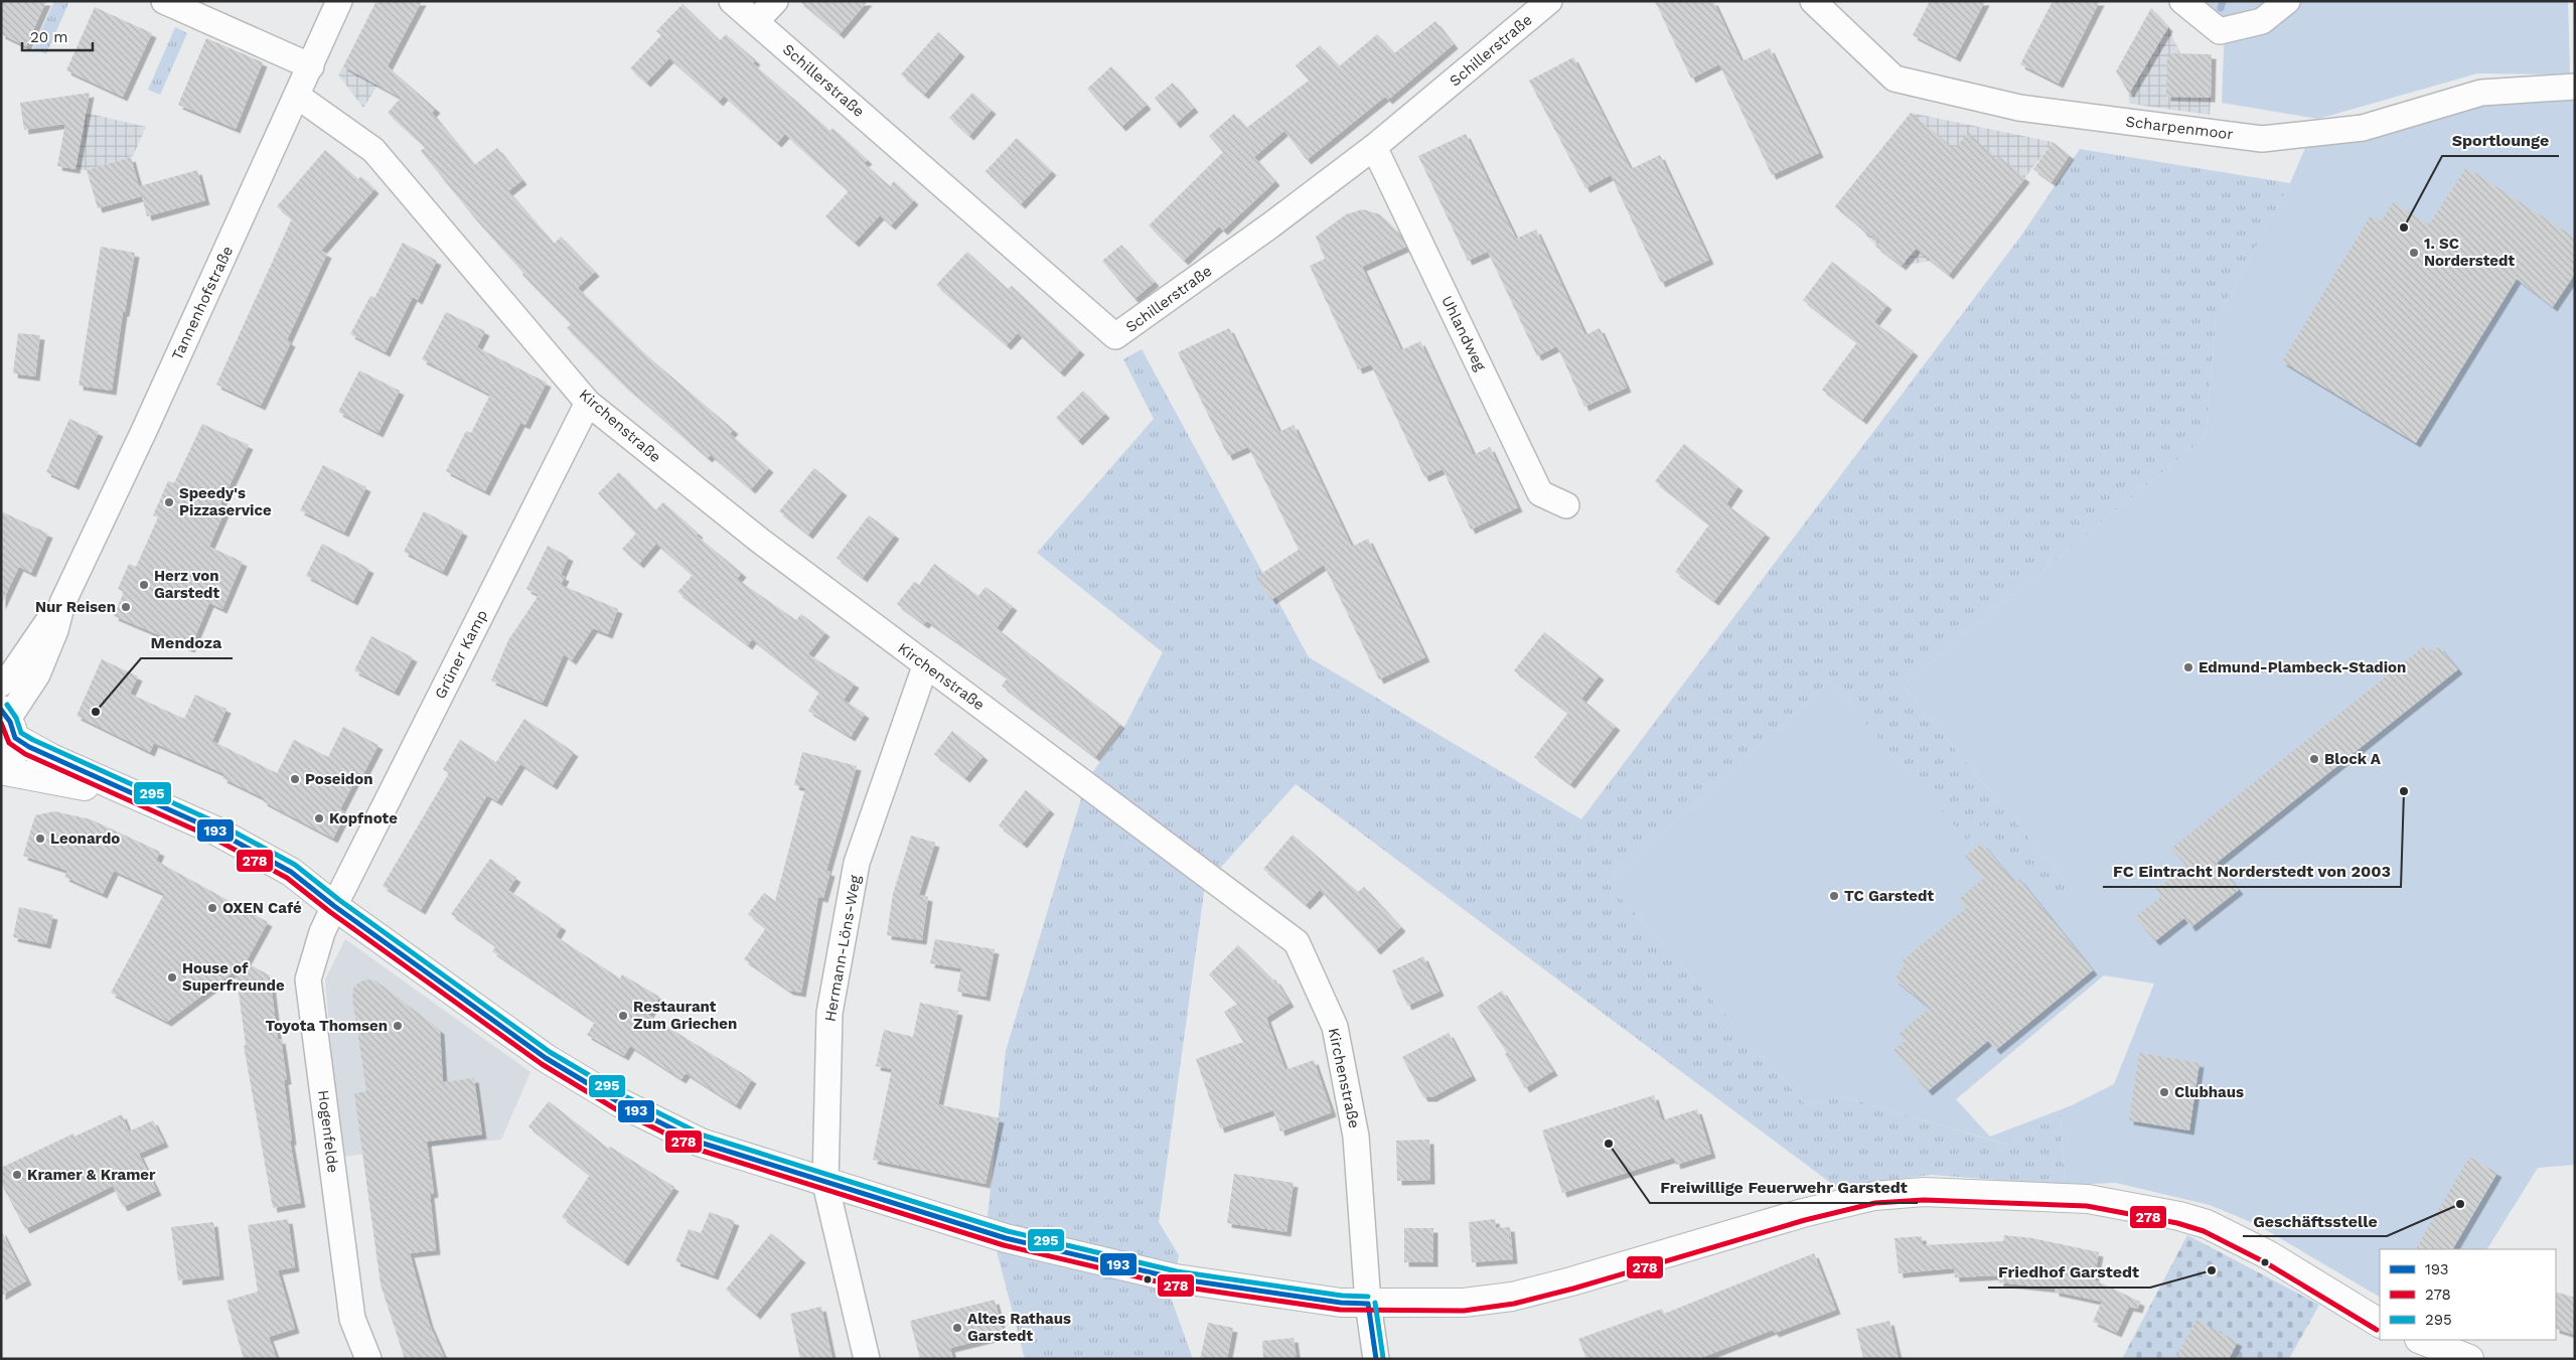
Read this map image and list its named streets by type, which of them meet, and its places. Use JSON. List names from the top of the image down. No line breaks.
{"streets":{"street":["Schillerstraße","Scharpenmoor","Tannenhofstraße","Uhlandweg","Kirchenstraße","Grüner Kamp","Hermann-Löns-Weg","Hogenfelde"]},"crossings":[["Schillerstraße","Uhlandweg"],["Tannenhofstraße","Kirchenstraße"],["Kirchenstraße","Grüner Kamp"],["Kirchenstraße","Hermann-Löns-Weg"],["Grüner Kamp","Hogenfelde"]],"places":["Sportlounge","1. SC Norderstedt","Speedy's Pizzaservice","Herz von Garstedt","Nur Reisen","Edmund-Plambeck-Stadion","Mendoza","Block A","Poseidon","FC Eintracht Norderstedt von 2003","Kopfnote","Leonardo","TC Garstedt","OXEN Café","House of Superfreunde","Restaurant Zum Griechen","Toyota Thomsen","Clubhaus","Freiwillige Feuerwehr Garstedt","Kramer & Kramer","Geschäftsstelle","Friedhof Garstedt","Altes Rathaus Garstedt"],"lines":["transit line 295","transit line 193","transit line 278"],"legend":["193","278","295"],"scale_bar":"20 m"}
